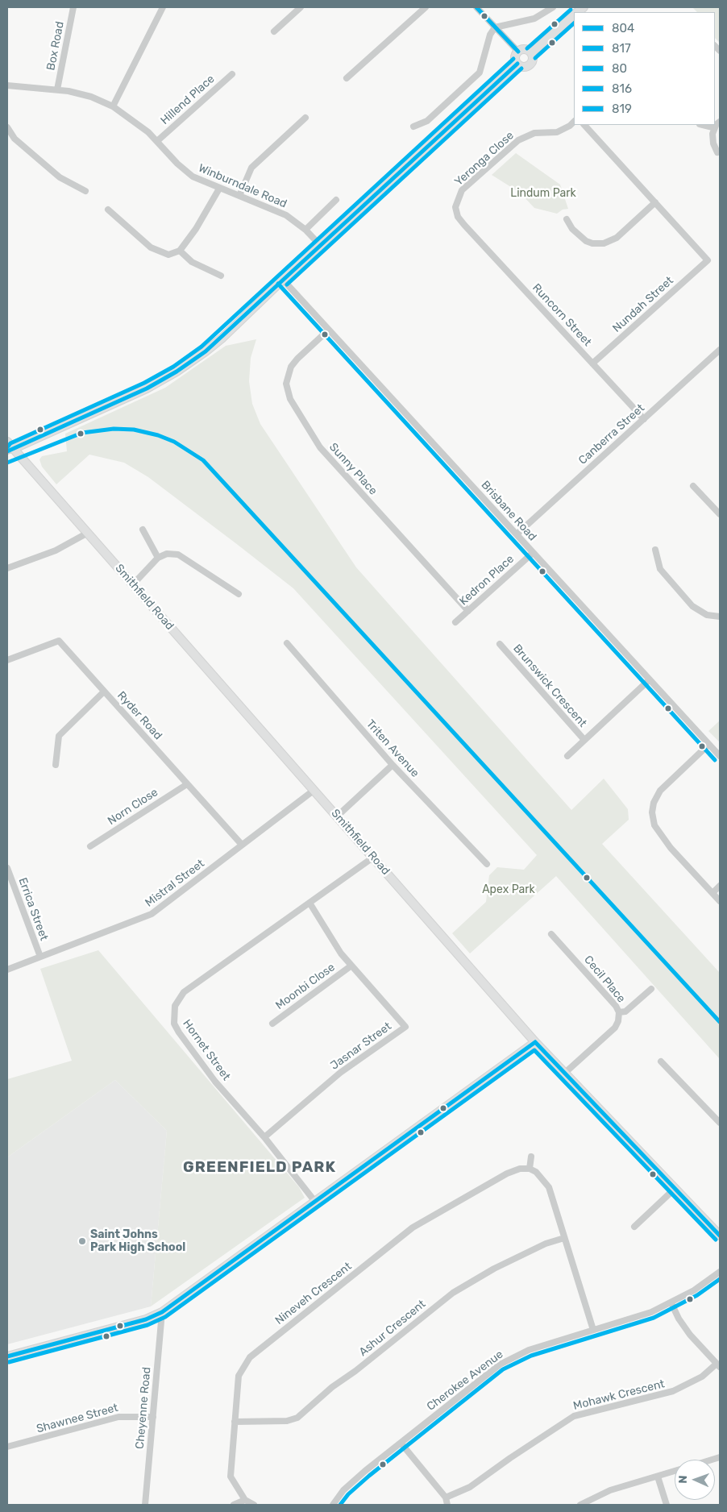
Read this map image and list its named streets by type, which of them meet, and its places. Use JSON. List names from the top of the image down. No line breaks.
{"streets":{"main road":["Smithfield Road"],"street":["Box Road","Hillend Place","Yeronga Close","Winburndale Road","Nundah Street","Runcorn Street","Canberra Street","Sunny Place","Brisbane Road","Kedron Place","Brunswick Crescent","Ryder Road","Triten Avenue","Norn Close","Mistral Street","Errica Street","Cecil Place","Moonbi Close","Jasnar Street","Hornet Street","Nineveh Crescent","Ashur Crescent","Cherokee Avenue","Mohawk Crescent","Cheyenne Road","Shawnee Street"]},"crossings":[["Box Road","Winburndale Road"],["Hillend Place","Winburndale Road"],["Yeronga Close","Runcorn Street"],["Nundah Street","Runcorn Street"],["Runcorn Street","Canberra Street"],["Canberra Street","Brisbane Road"],["Sunny Place","Brisbane Road"],["Sunny Place","Kedron Place"],["Brisbane Road","Kedron Place"],["Brisbane Road","Brunswick Crescent"],["Smithfield Road","Mistral Street"],["Smithfield Road","Cecil Place"],["Smithfield Road","Hornet Street"],["Ryder Road","Norn Close"],["Ryder Road","Mistral Street"],["Mistral Street","Errica Street"],["Moonbi Close","Jasnar Street"],["Jasnar Street","Hornet Street"],["Nineveh Crescent","Ashur Crescent"],["Cheyenne Road","Shawnee Street"]],"districts":["GREENFIELD PARK"],"parks":["Lindum Park","Apex Park"],"places":["Saint Johns Park High School"],"lines":["transit line 804","transit line 819","transit line 817","transit line 80","transit line 816"],"legend":["804","817","80","816","819"],"north":"left"}
